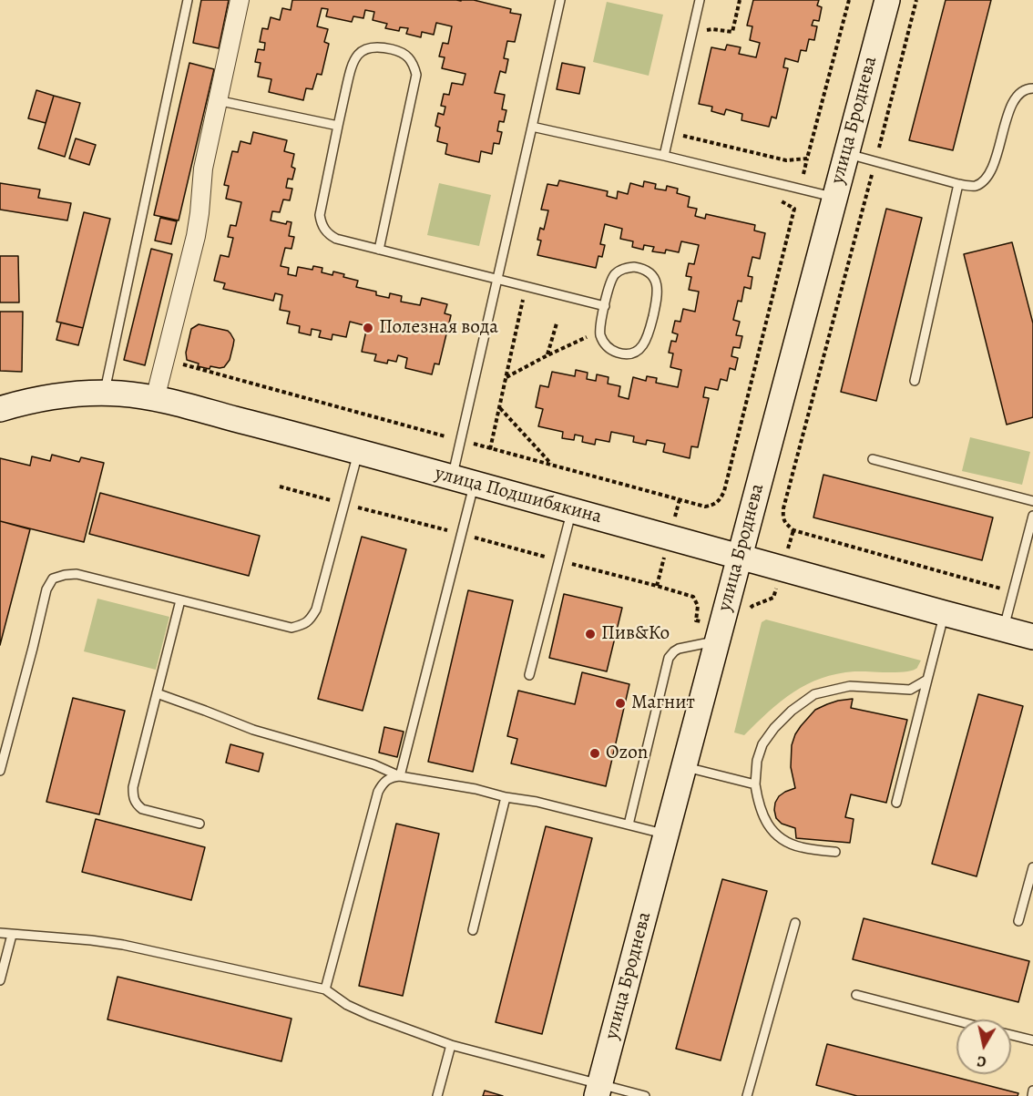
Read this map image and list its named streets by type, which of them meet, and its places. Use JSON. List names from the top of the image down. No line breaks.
{"streets":{"main road":["улица Броднева","улица Подшибякина"]},"crossings":[["улица Броднева","улица Подшибякина"]],"places":["Полезная вода","Пив&Ко","Магнит","Ozon"],"north":"bottom"}
